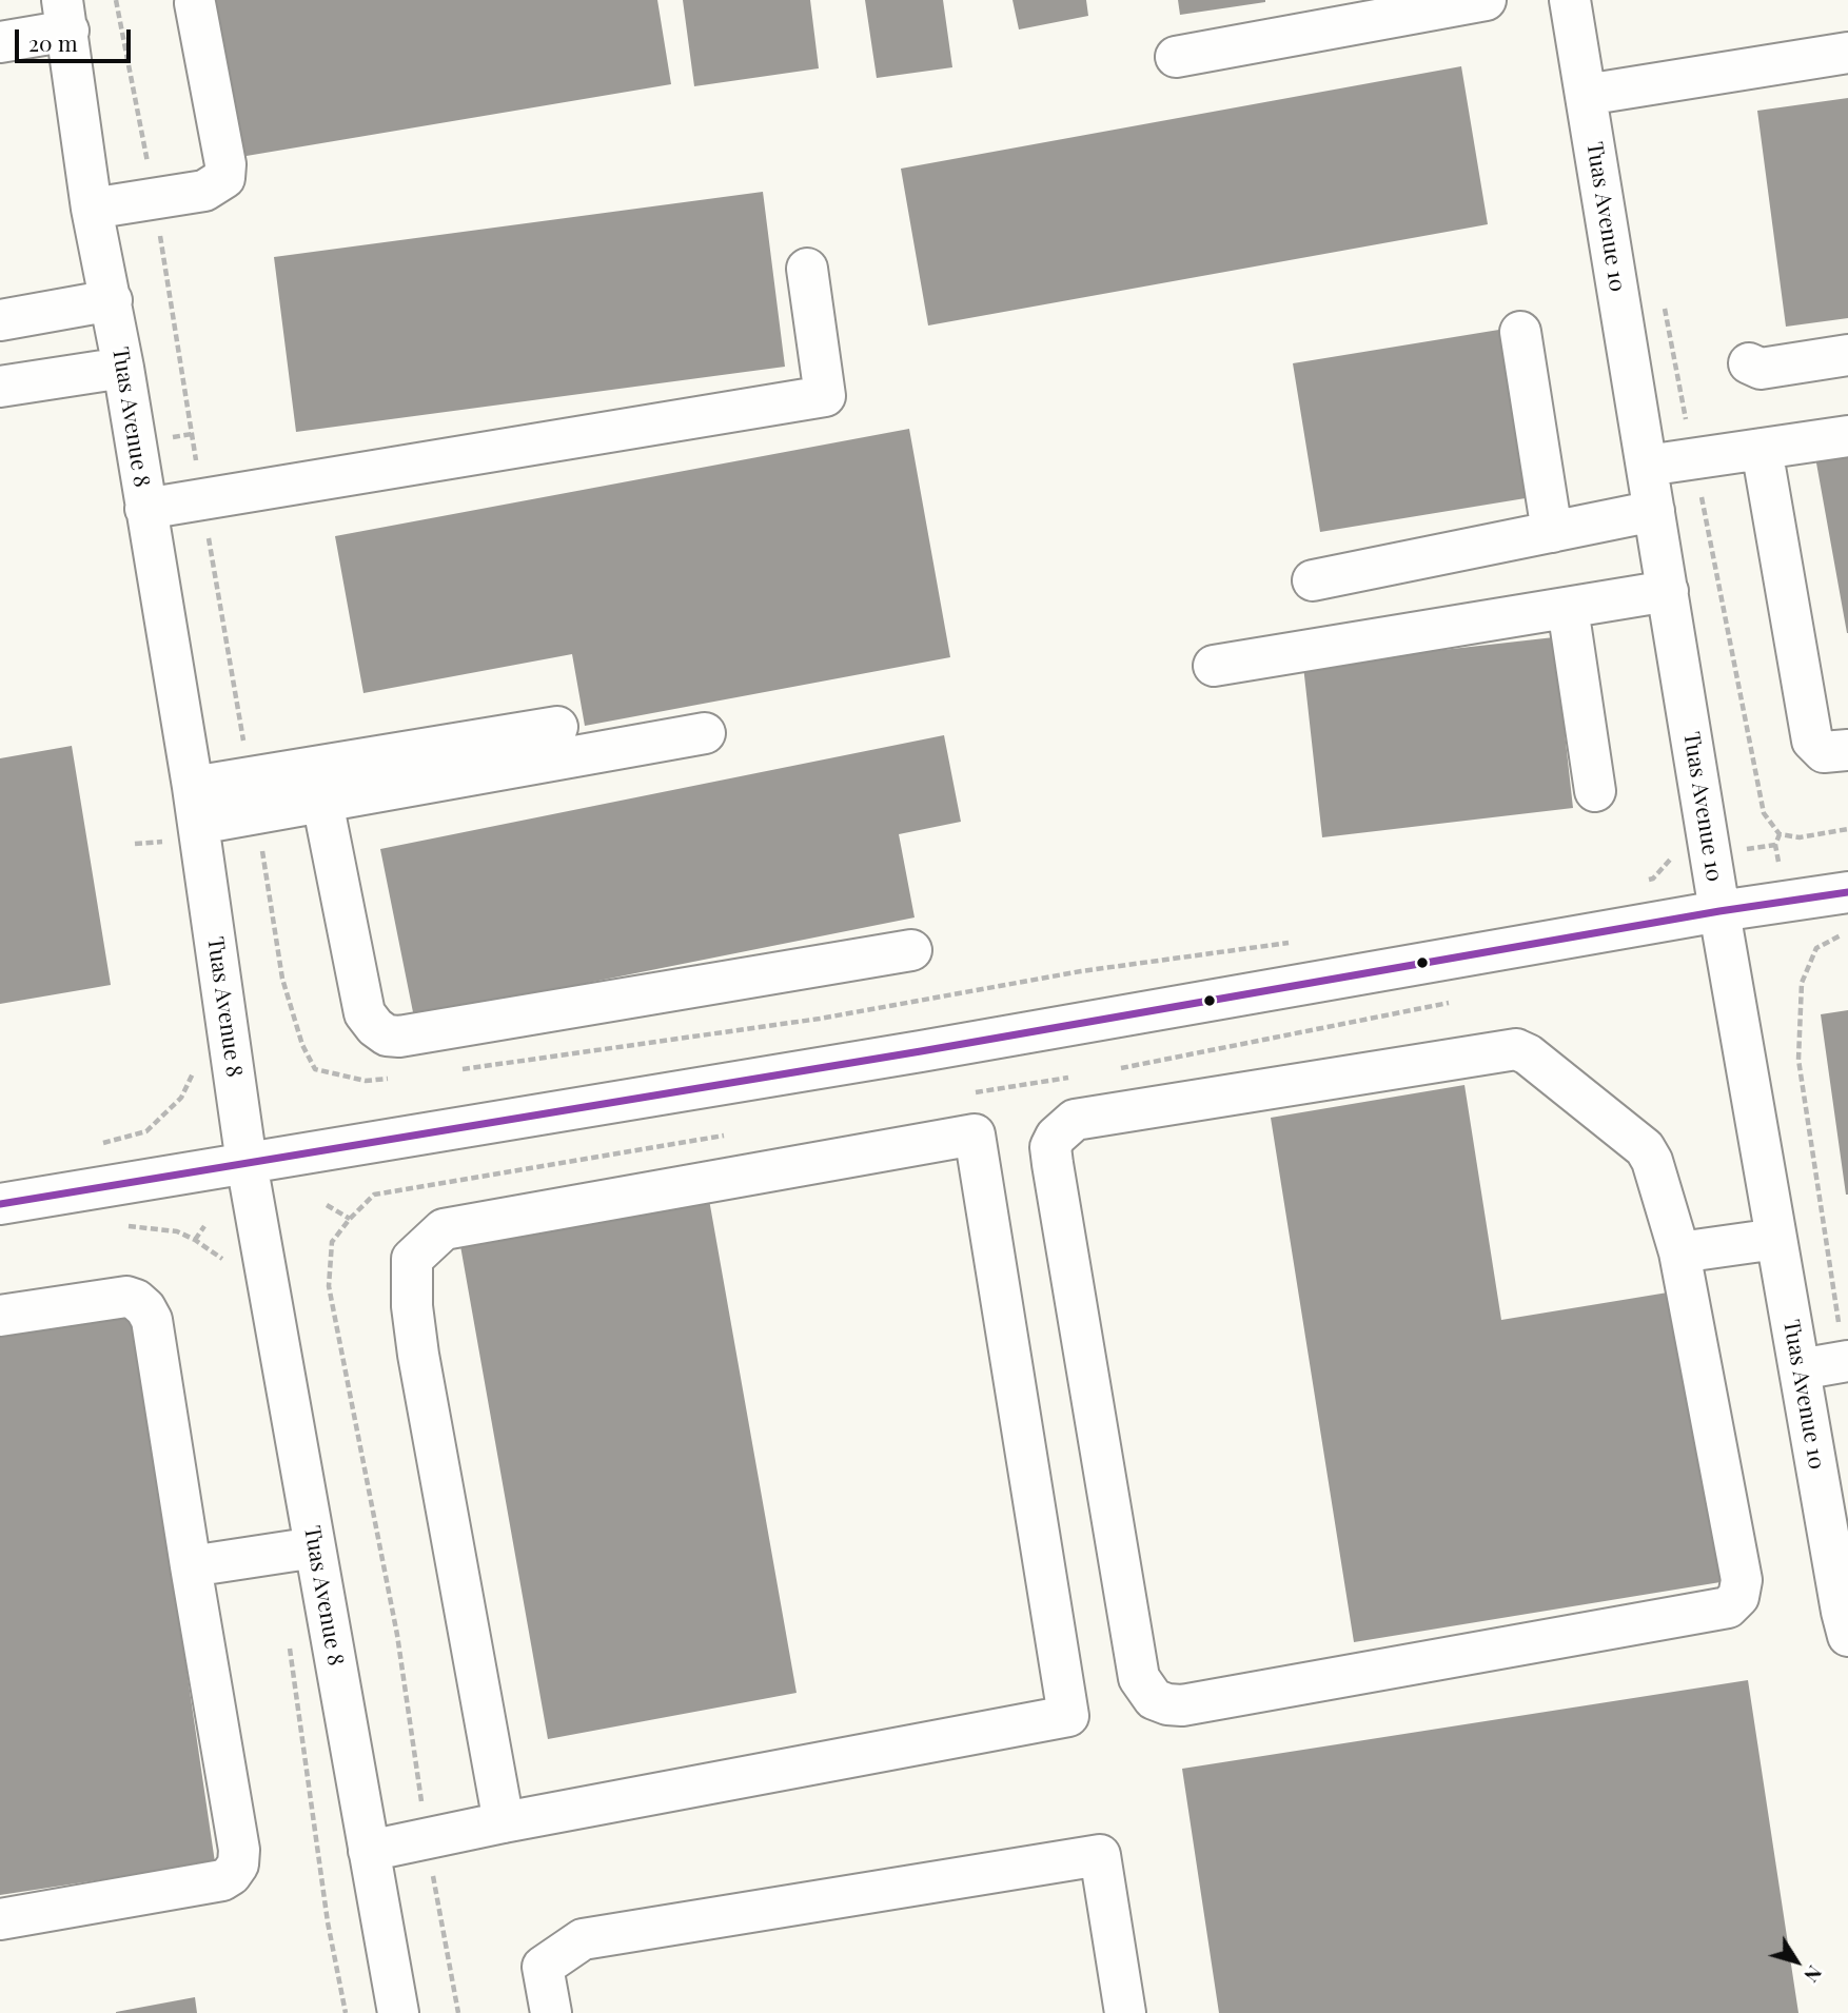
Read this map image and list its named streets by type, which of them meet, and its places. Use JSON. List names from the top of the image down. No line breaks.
{"streets":{"street":["Tuas Avenue 10","Tuas Avenue 8"]},"scale_bar":"20 m","north":"bottom right"}
